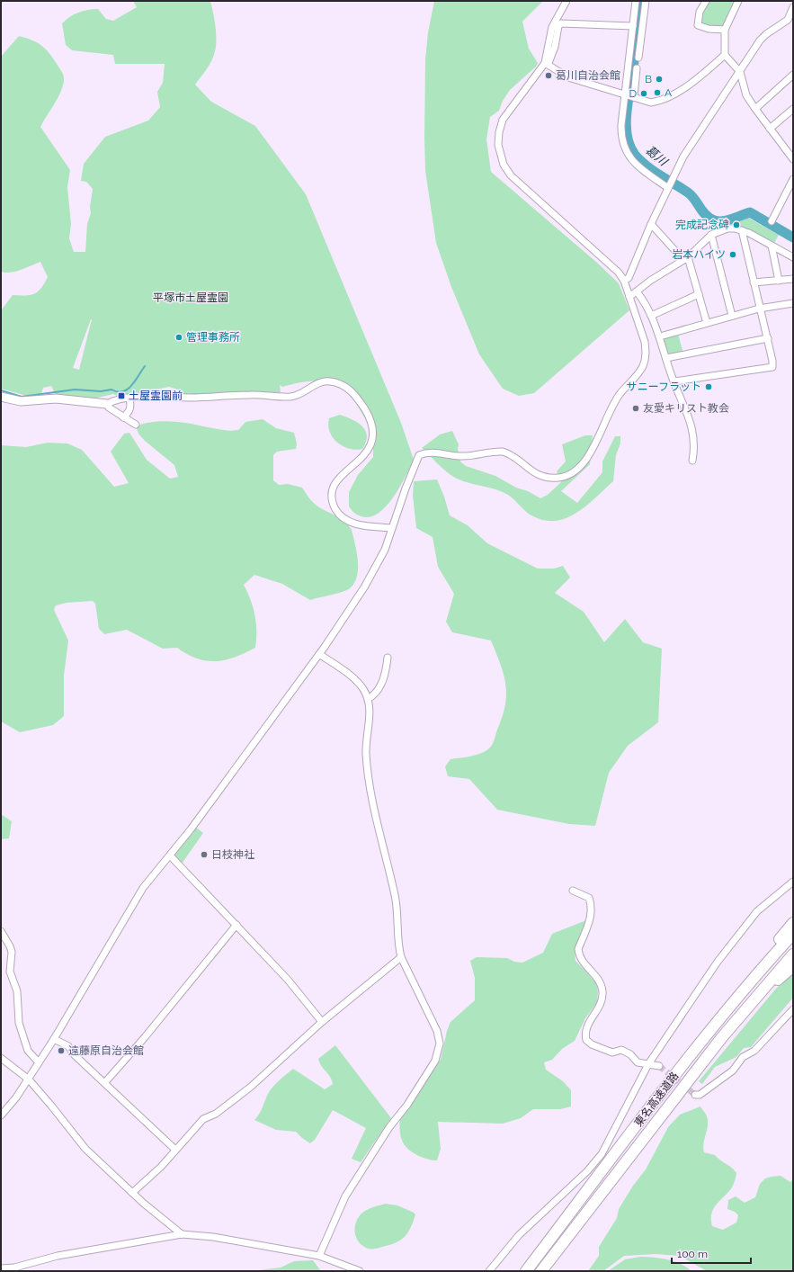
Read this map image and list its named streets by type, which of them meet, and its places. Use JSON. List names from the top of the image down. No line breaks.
{"streets":{"highway":["東名高速道路"]},"water":["葛川"],"parks":["平塚市土屋霊園"],"places":{"other":["葛川自治会館","B","A","D","完成記念碑","岩本ハイツ","管理事務所","サニーフラット","友愛キリスト教会","日枝神社","遠藤原自治会館"],"transit":["土屋霊園前"]},"scale_bar":"100 m"}
